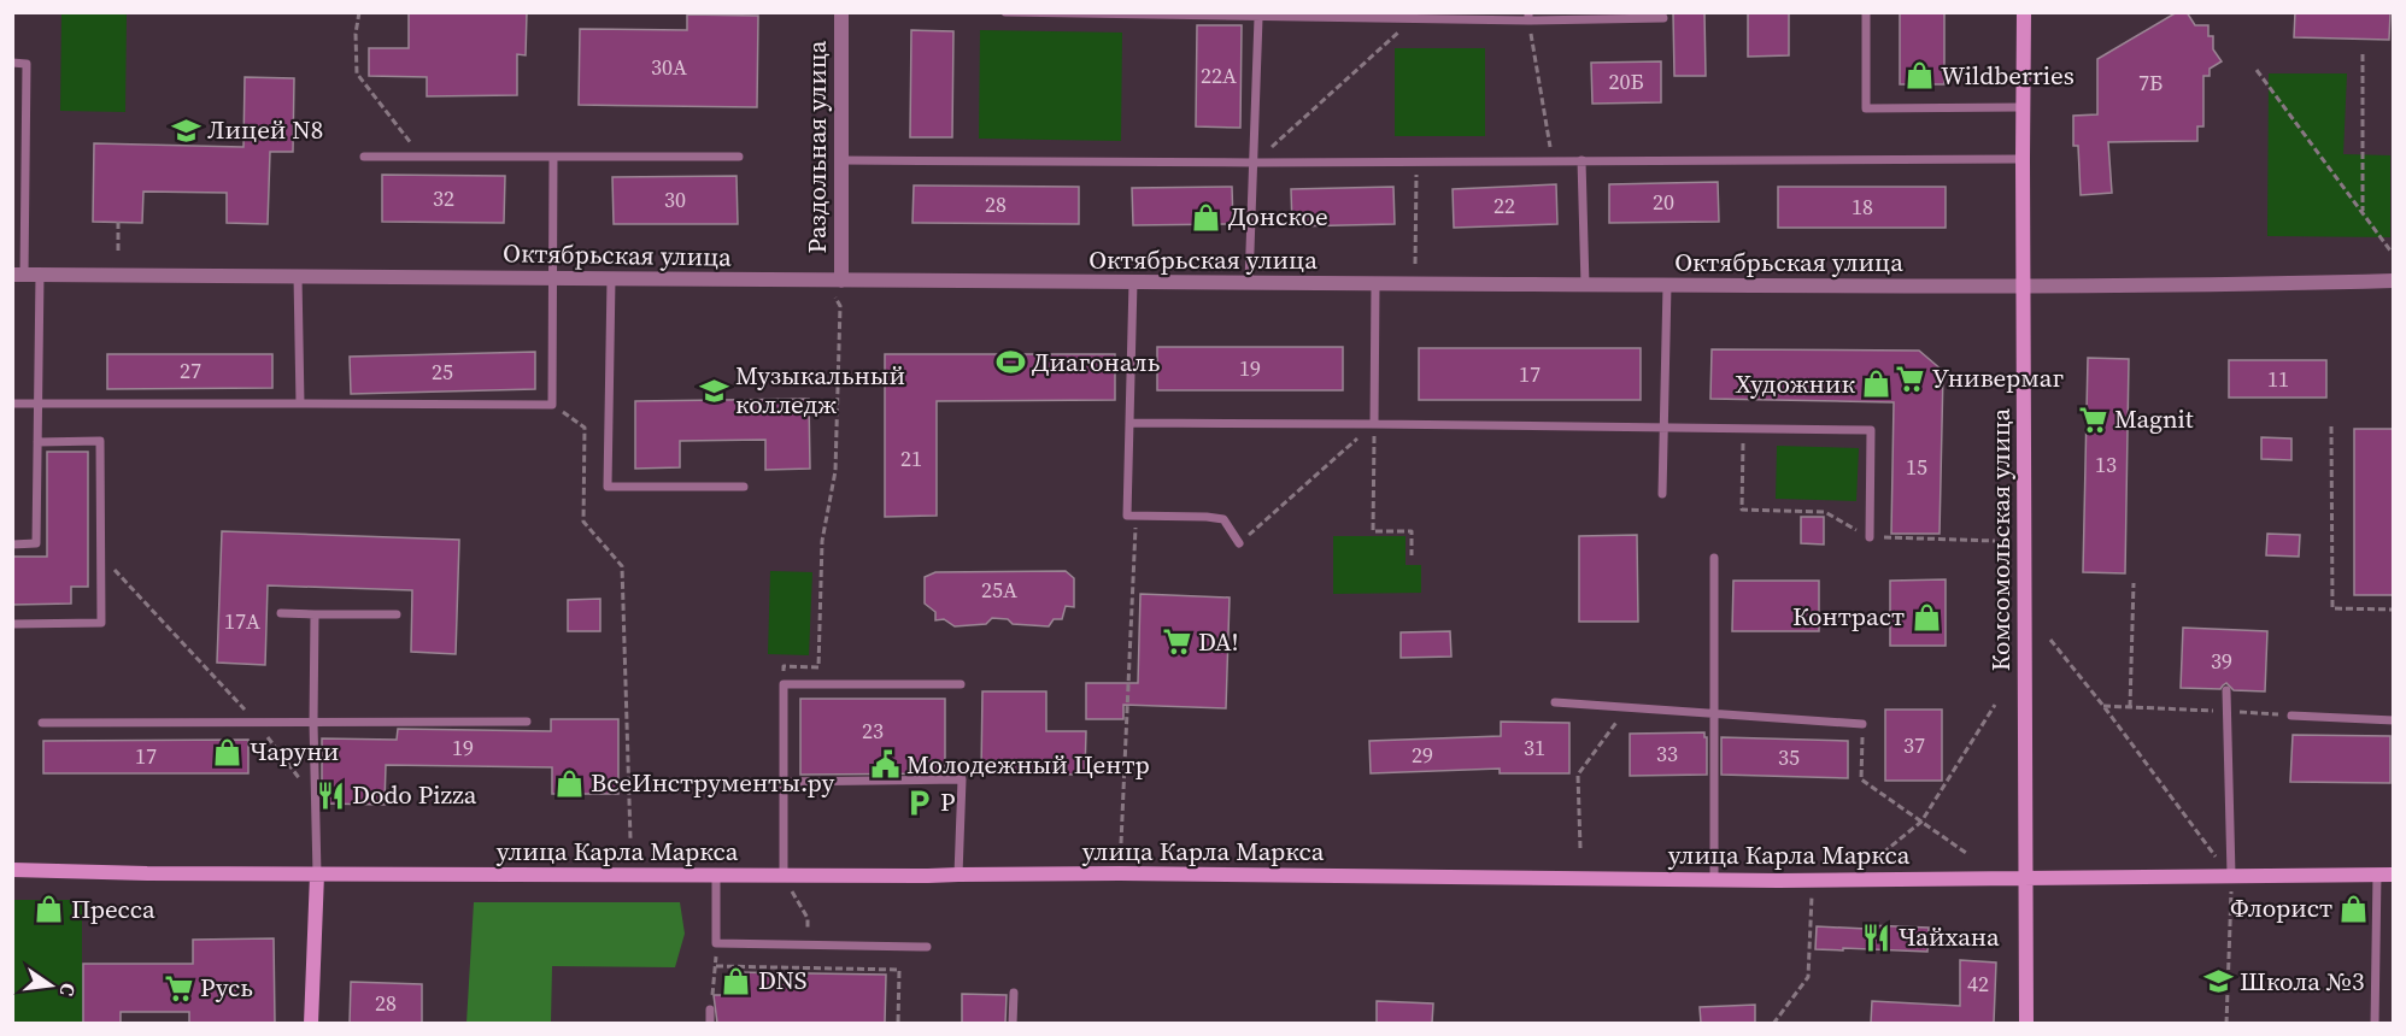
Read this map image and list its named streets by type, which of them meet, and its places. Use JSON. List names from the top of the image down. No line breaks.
{"streets":{"main road":["Комсомольская улица","улица Карла Маркса"],"street":["Раздольная улица","Октябрьская улица"]},"crossings":[["Раздольная улица","Октябрьская улица"],["Октябрьская улица","Комсомольская улица"],["Комсомольская улица","улица Карла Маркса"]],"places":{"shop":["Wildberries","Донское","Художник","Контраст","Чаруни","ВсеИнструменты.ру","Флорист","Пресса","DNS"],"school or university":["Лицей N8","Музыкальный колледж","Школа №3"],"sports":["Диагональ"],"supermarket":["Универмаг","Magnit","DA!","Русь"],"public building":["Молодежный Центр"],"restaurant":["Dodo Pizza","Чайхана"],"parking":["P"]},"house_numbers":["30А","22А","20Б","7Б","32","30","20","28","22","18","19","27","25","17","11","21","13","15","25А","17А","39","23","37","19","31","33","29","17","35","42","28"],"north":"right"}
